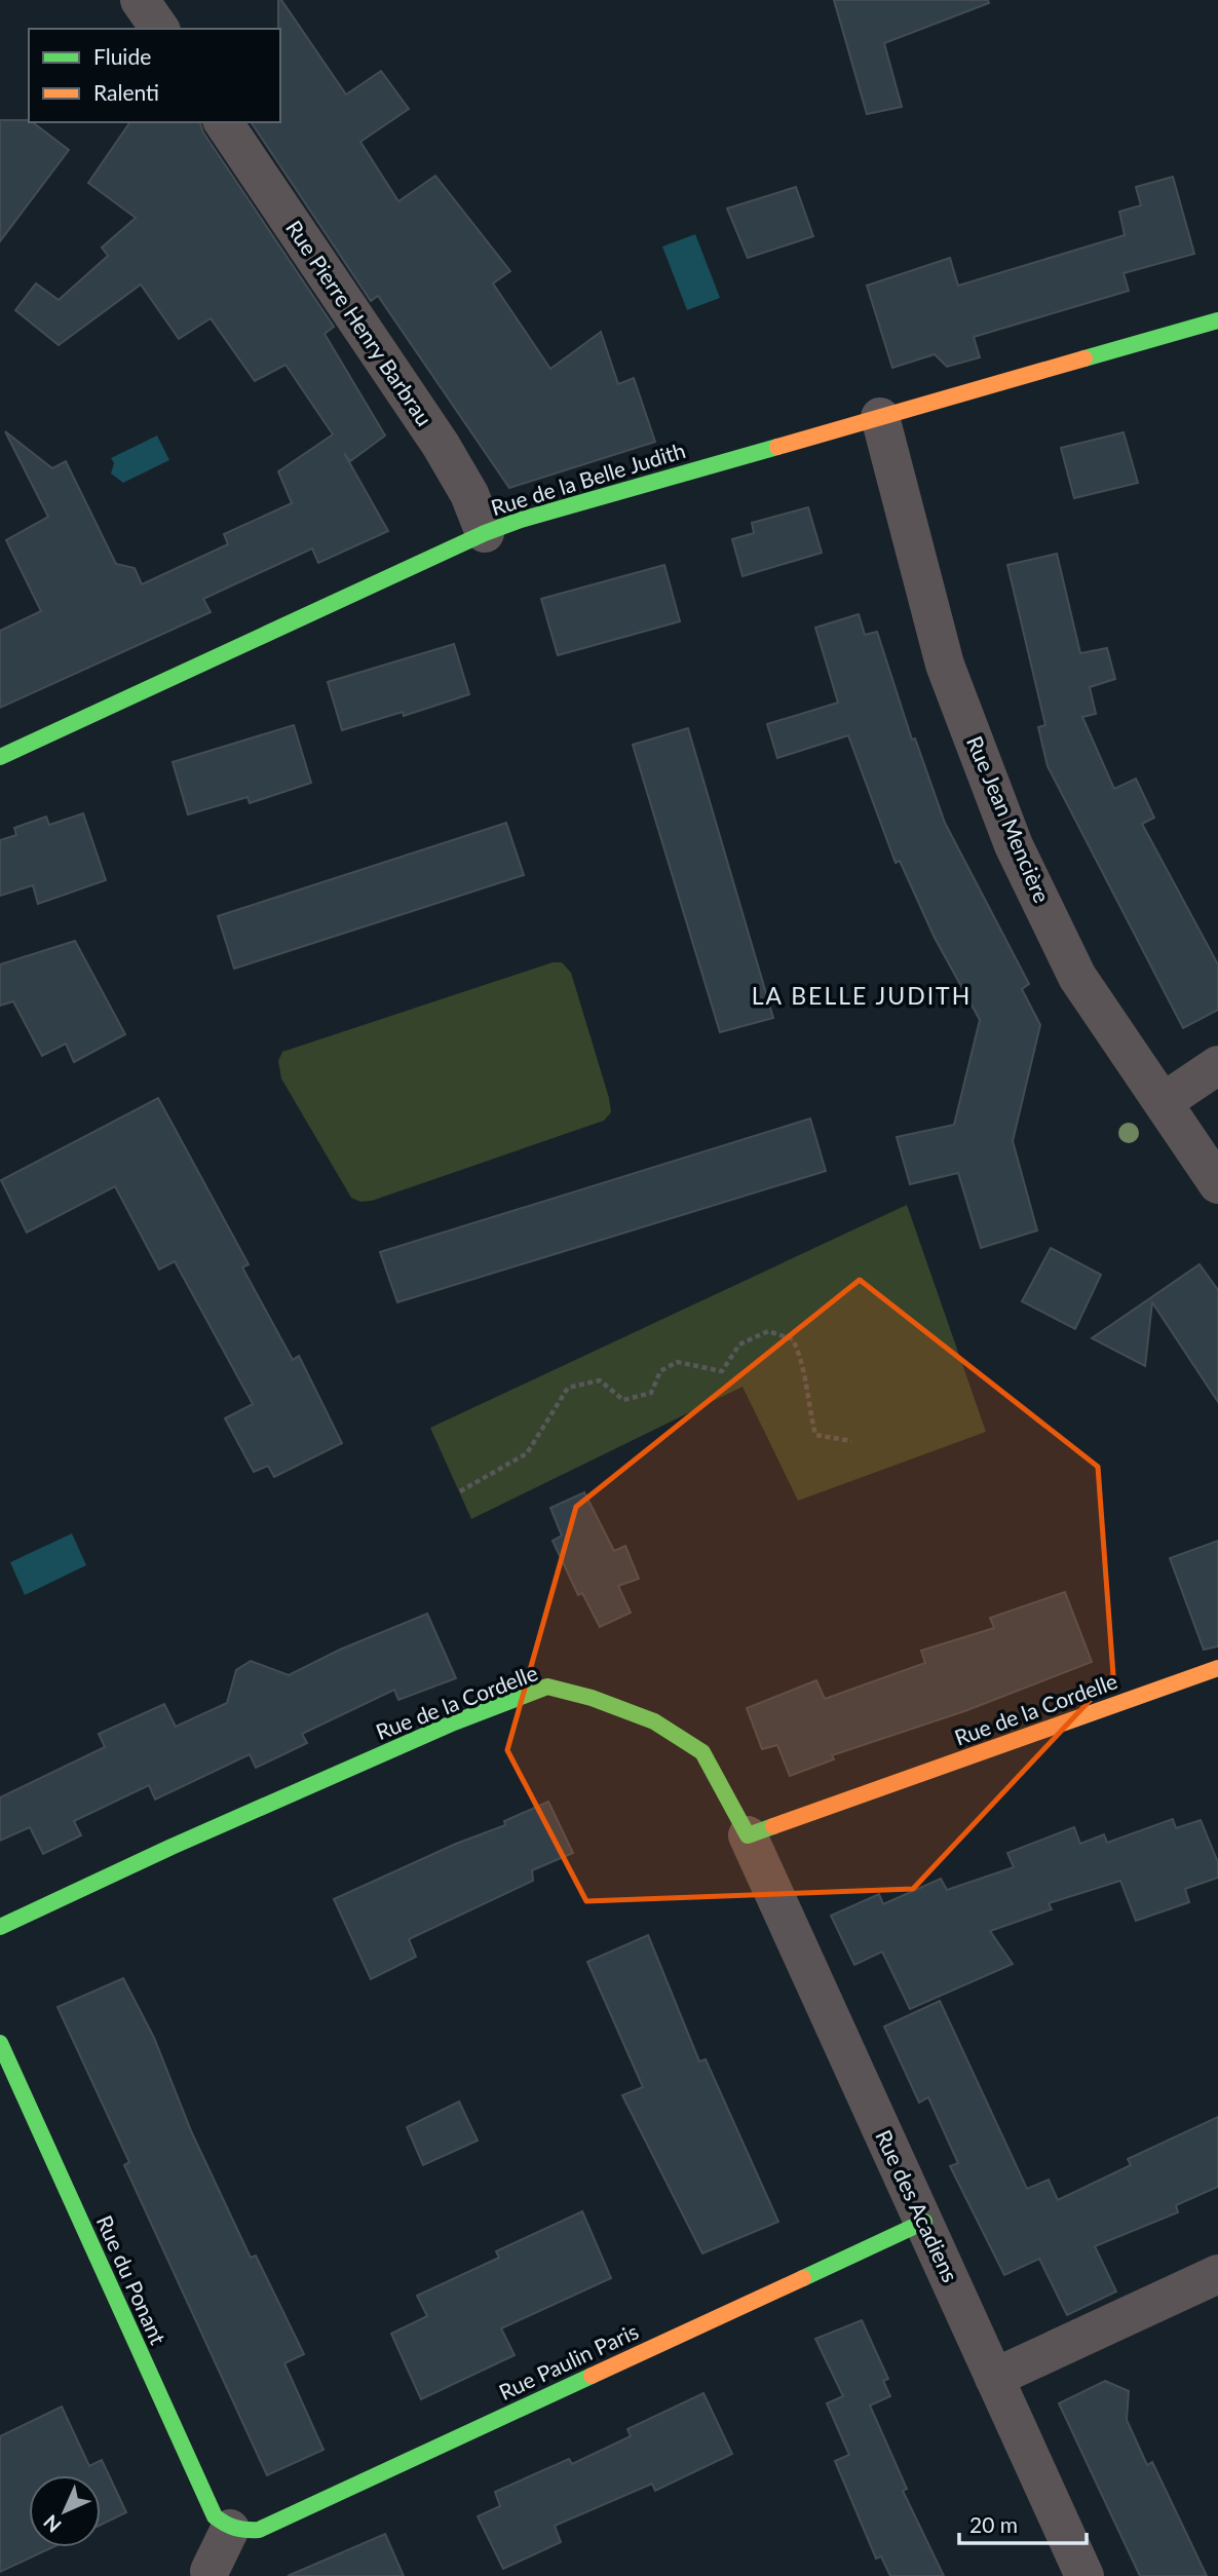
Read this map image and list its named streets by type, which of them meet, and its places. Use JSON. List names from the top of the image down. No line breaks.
{"streets":{"street":["Rue Pierre Henry Barbrau","Rue de la Belle Judith","Rue Jean Mencière","Rue de la Cordelle","Rue des Acadiens","Rue du Ponant","Rue Paulin Paris"]},"crossings":[["Rue Pierre Henry Barbrau","Rue de la Belle Judith"],["Rue de la Belle Judith","Rue Jean Mencière"],["Rue de la Cordelle","Rue des Acadiens"],["Rue des Acadiens","Rue Paulin Paris"],["Rue du Ponant","Rue Paulin Paris"]],"districts":["LA BELLE JUDITH"],"legend":["Fluide","Ralenti"],"scale_bar":"20 m","north":"bottom left"}
